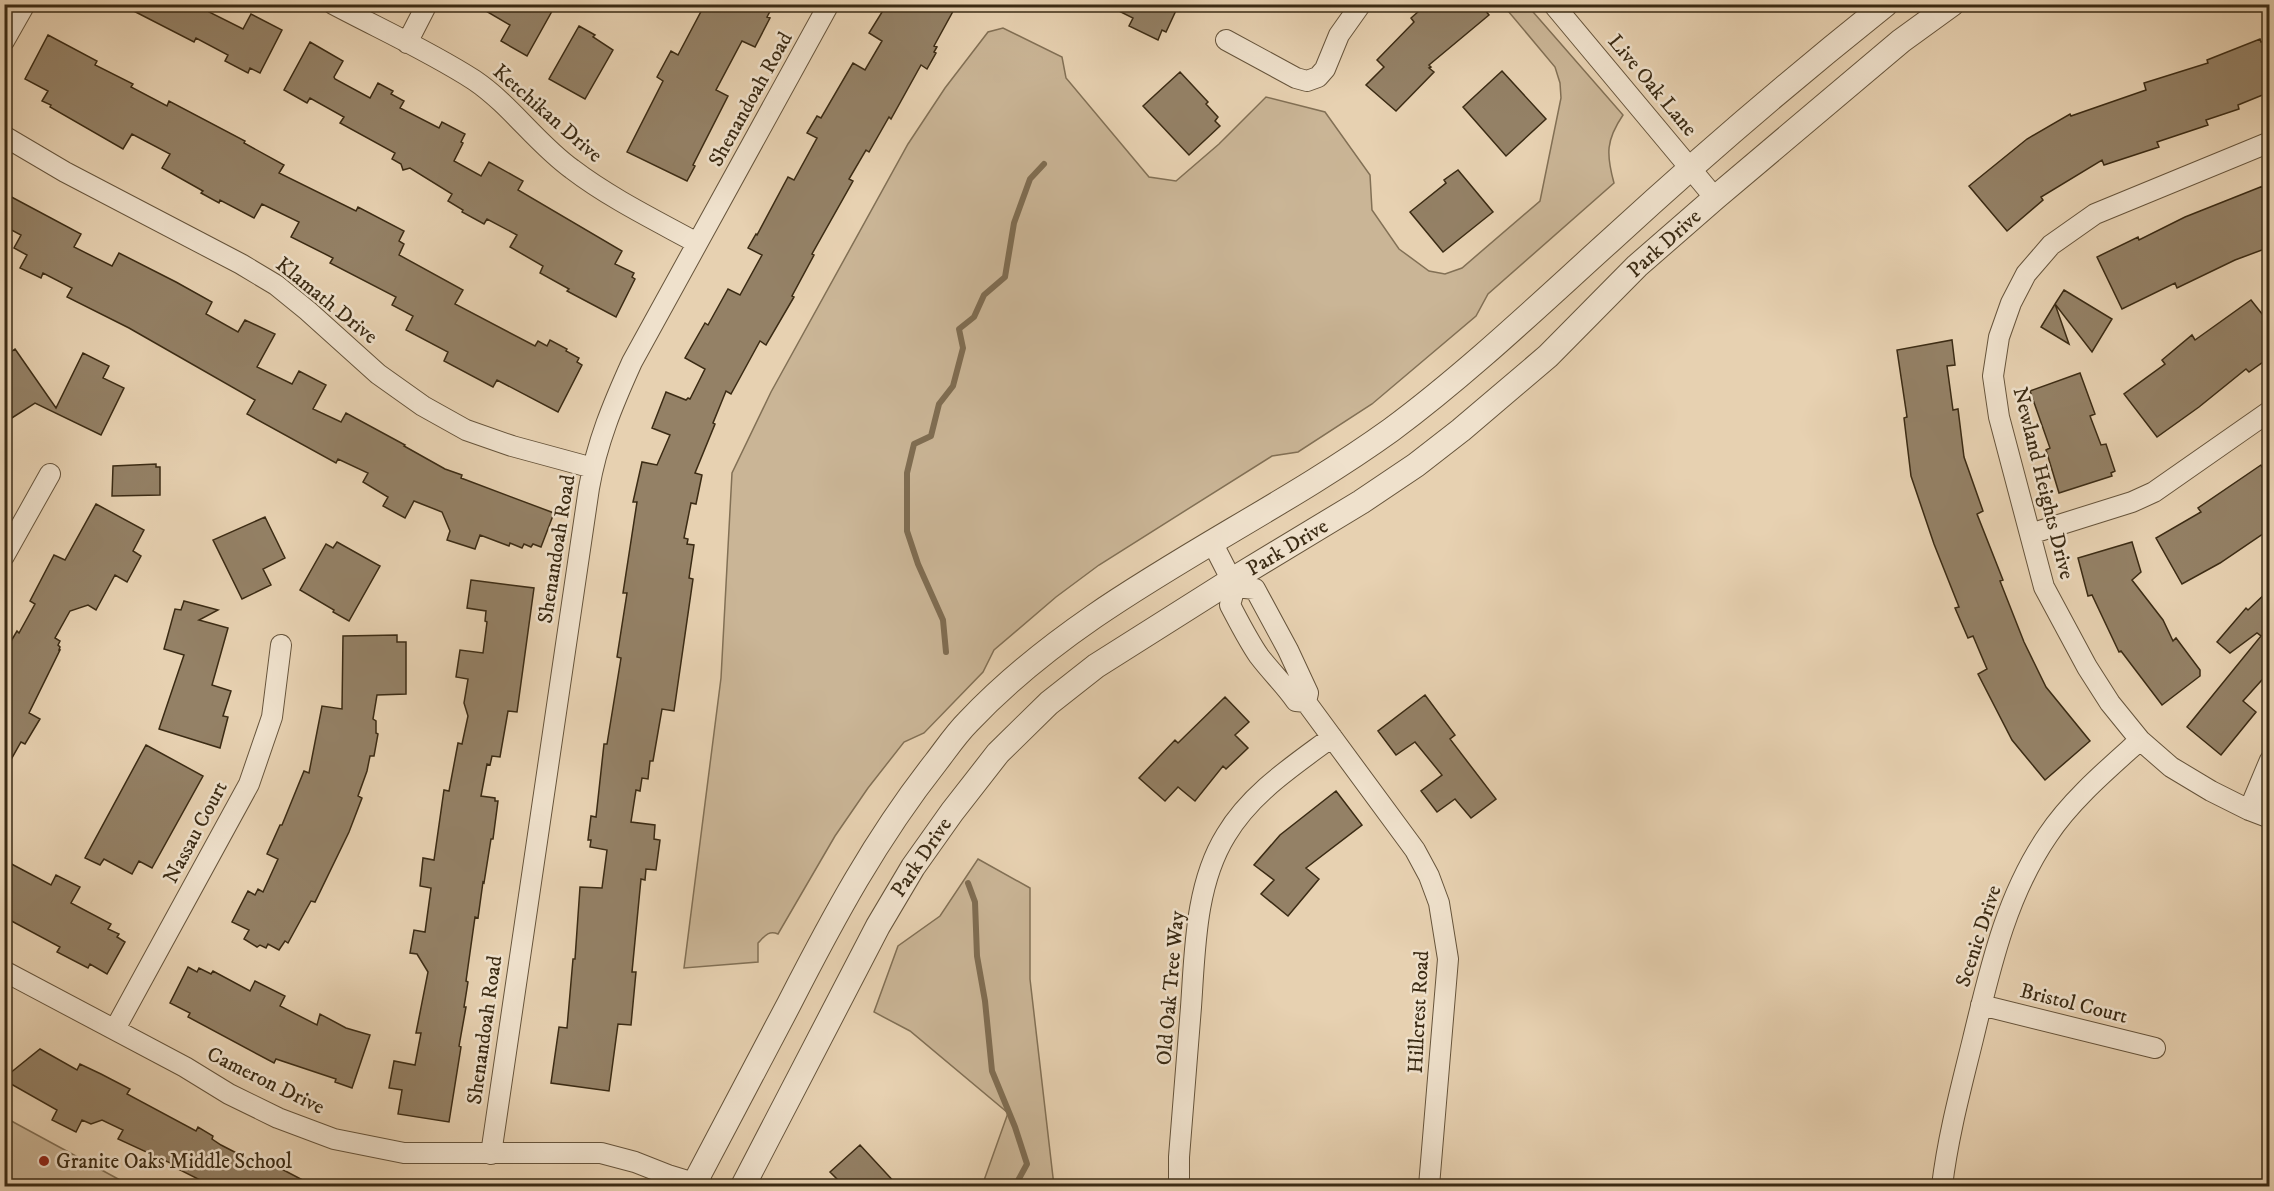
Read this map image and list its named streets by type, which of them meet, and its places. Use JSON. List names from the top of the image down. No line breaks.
{"streets":{"street":["Live Oak Lane","Shenandoah Road","Ketchikan Drive","Park Drive","Klamath Drive","Newland Heights Drive","Nassau Court","Scenic Drive","Old Oak Tree Way","Bristol Court","Hillcrest Road","Cameron Drive"]},"crossings":[["Live Oak Lane","Park Drive"],["Shenandoah Road","Ketchikan Drive"],["Shenandoah Road","Klamath Drive"],["Shenandoah Road","Cameron Drive"],["Park Drive","Hillcrest Road"],["Park Drive","Cameron Drive"],["Newland Heights Drive","Scenic Drive"],["Nassau Court","Cameron Drive"],["Scenic Drive","Bristol Court"],["Old Oak Tree Way","Hillcrest Road"]],"places":["Granite Oaks Middle School"]}
